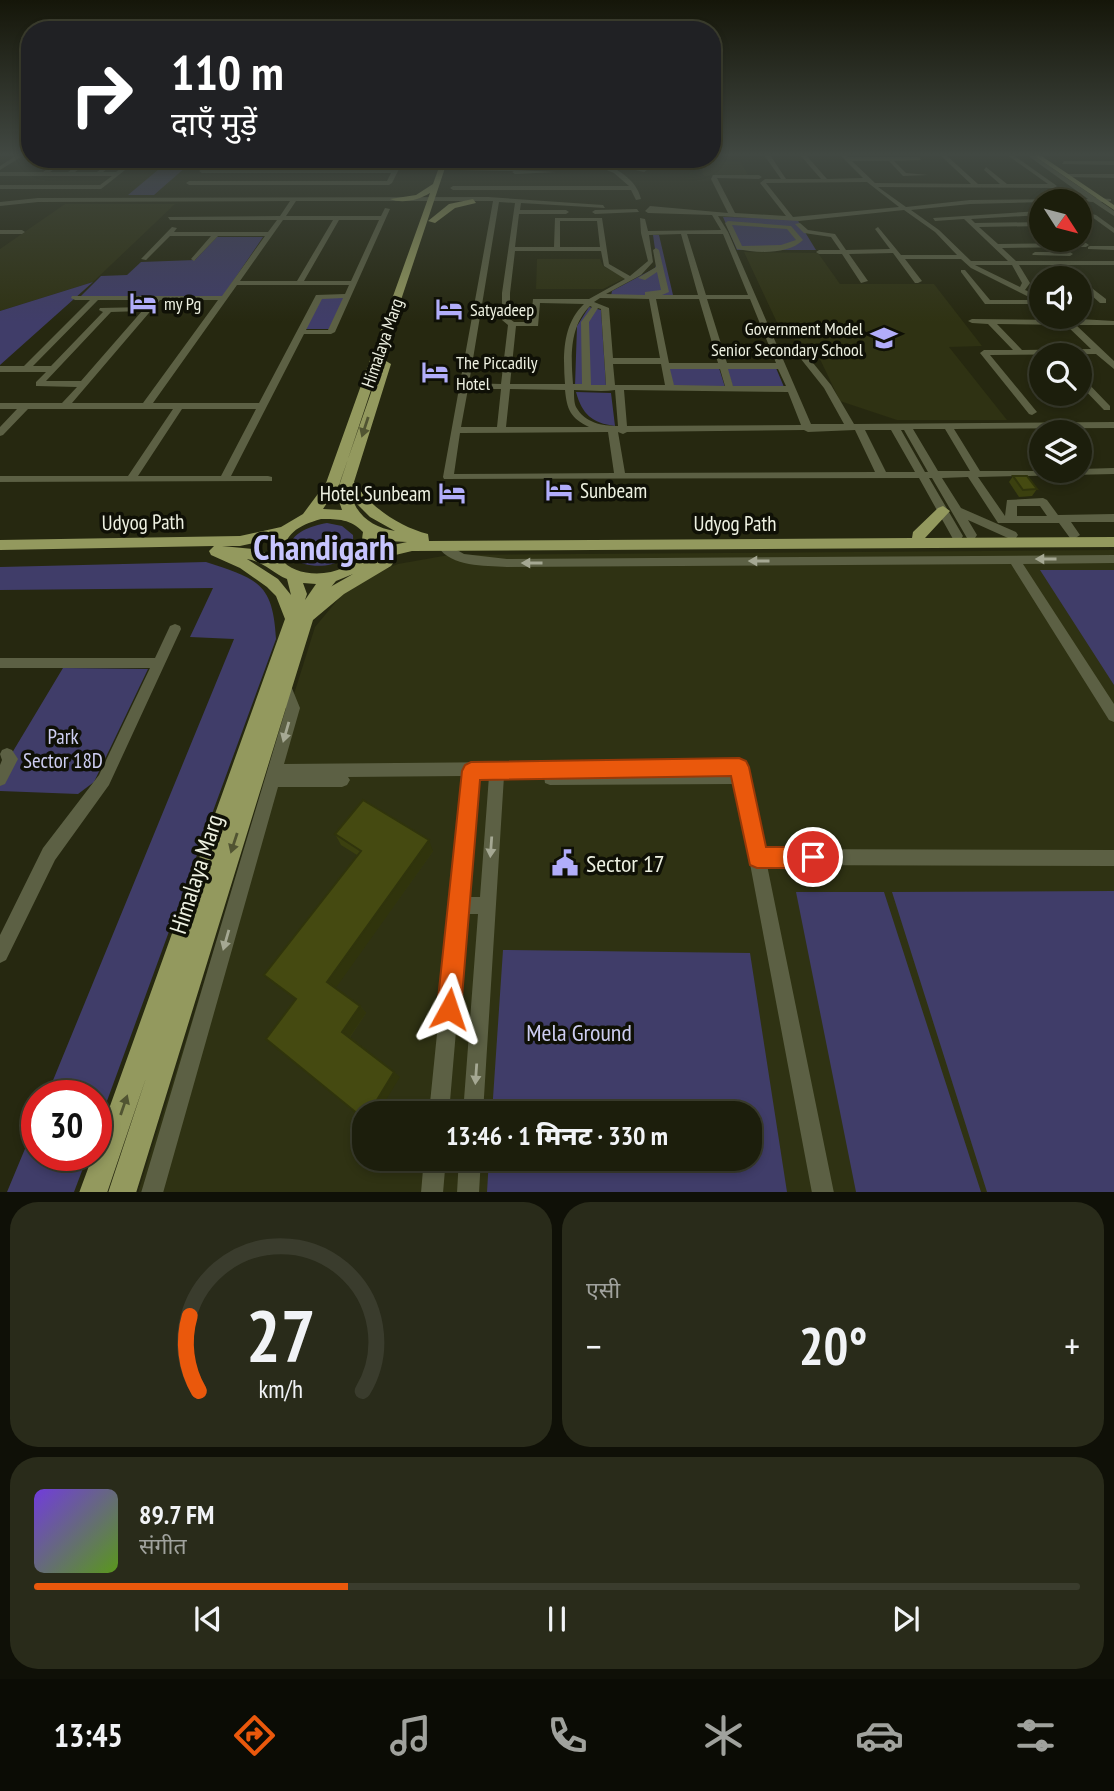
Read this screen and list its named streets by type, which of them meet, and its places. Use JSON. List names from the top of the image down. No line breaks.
{"streets":{"main road":["Himalaya Marg","Udyog Path"]},"crossings":[["Himalaya Marg","Udyog Path"]],"districts":["Chandigarh"],"parks":["Park Sector 18D","Mela Ground"],"places":{"hotel":["my Pg","Satyadeep","The Piccadily Hotel","Sunbeam","Hotel Sunbeam"],"school or university":["Government Model Senior Secondary School"],"public building":["Sector 17"]},"north":"bottom right","page":{"turn":["110 m","दाएँ मुड़ें"],"limit":"30","trip":"13:46 · 1 मिनट · 330 m","tile":"एसी","heat":["−","20°","+"],"song":["89.7 FM","संगीत"],"tabs":"13:45","gauge":["27","km/h"]}}
